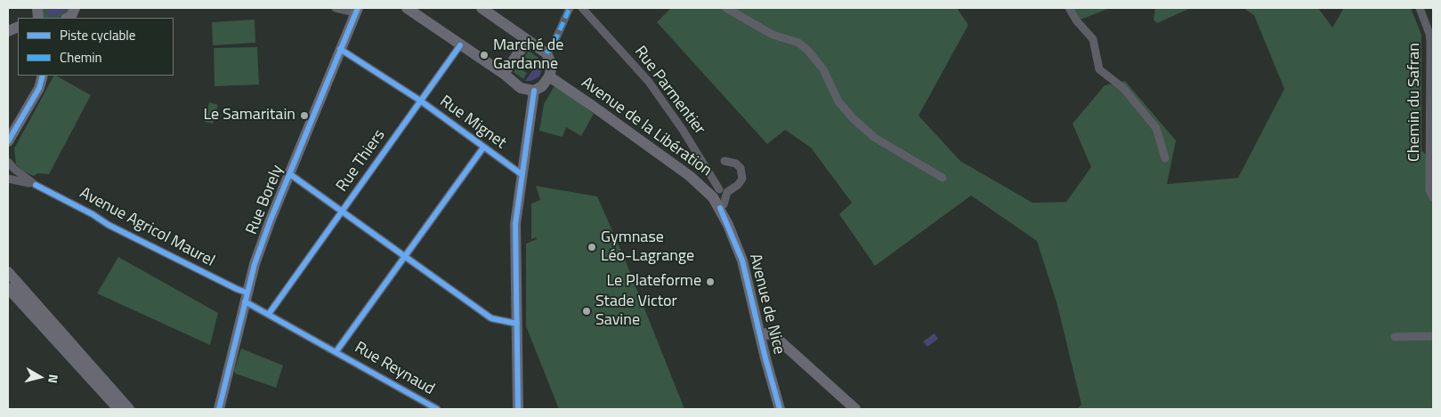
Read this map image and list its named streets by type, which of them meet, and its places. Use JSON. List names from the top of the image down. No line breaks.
{"streets":{"main road":["Avenue de la Libération","Rue Borely","Avenue de Nice"],"street":["Rue Parmentier","Chemin du Safran","Rue Mignet","Rue Thiers","Avenue Agricol Maurel","Rue Reynaud"]},"crossings":[["Rue Parmentier","Avenue de la Libération"],["Rue Mignet","Rue Thiers"],["Rue Mignet","Rue Borely"],["Avenue de la Libération","Avenue de Nice"],["Rue Thiers","Rue Reynaud"],["Rue Borely","Avenue Agricol Maurel"],["Rue Borely","Rue Reynaud"],["Avenue Agricol Maurel","Rue Reynaud"]],"places":["Marché de Gardanne","Le Samaritain","Gymnase Léo-Lagrange","Le Plateforme","Stade Victor Savine"],"legend":["Piste cyclable","Chemin"],"north":"right"}
